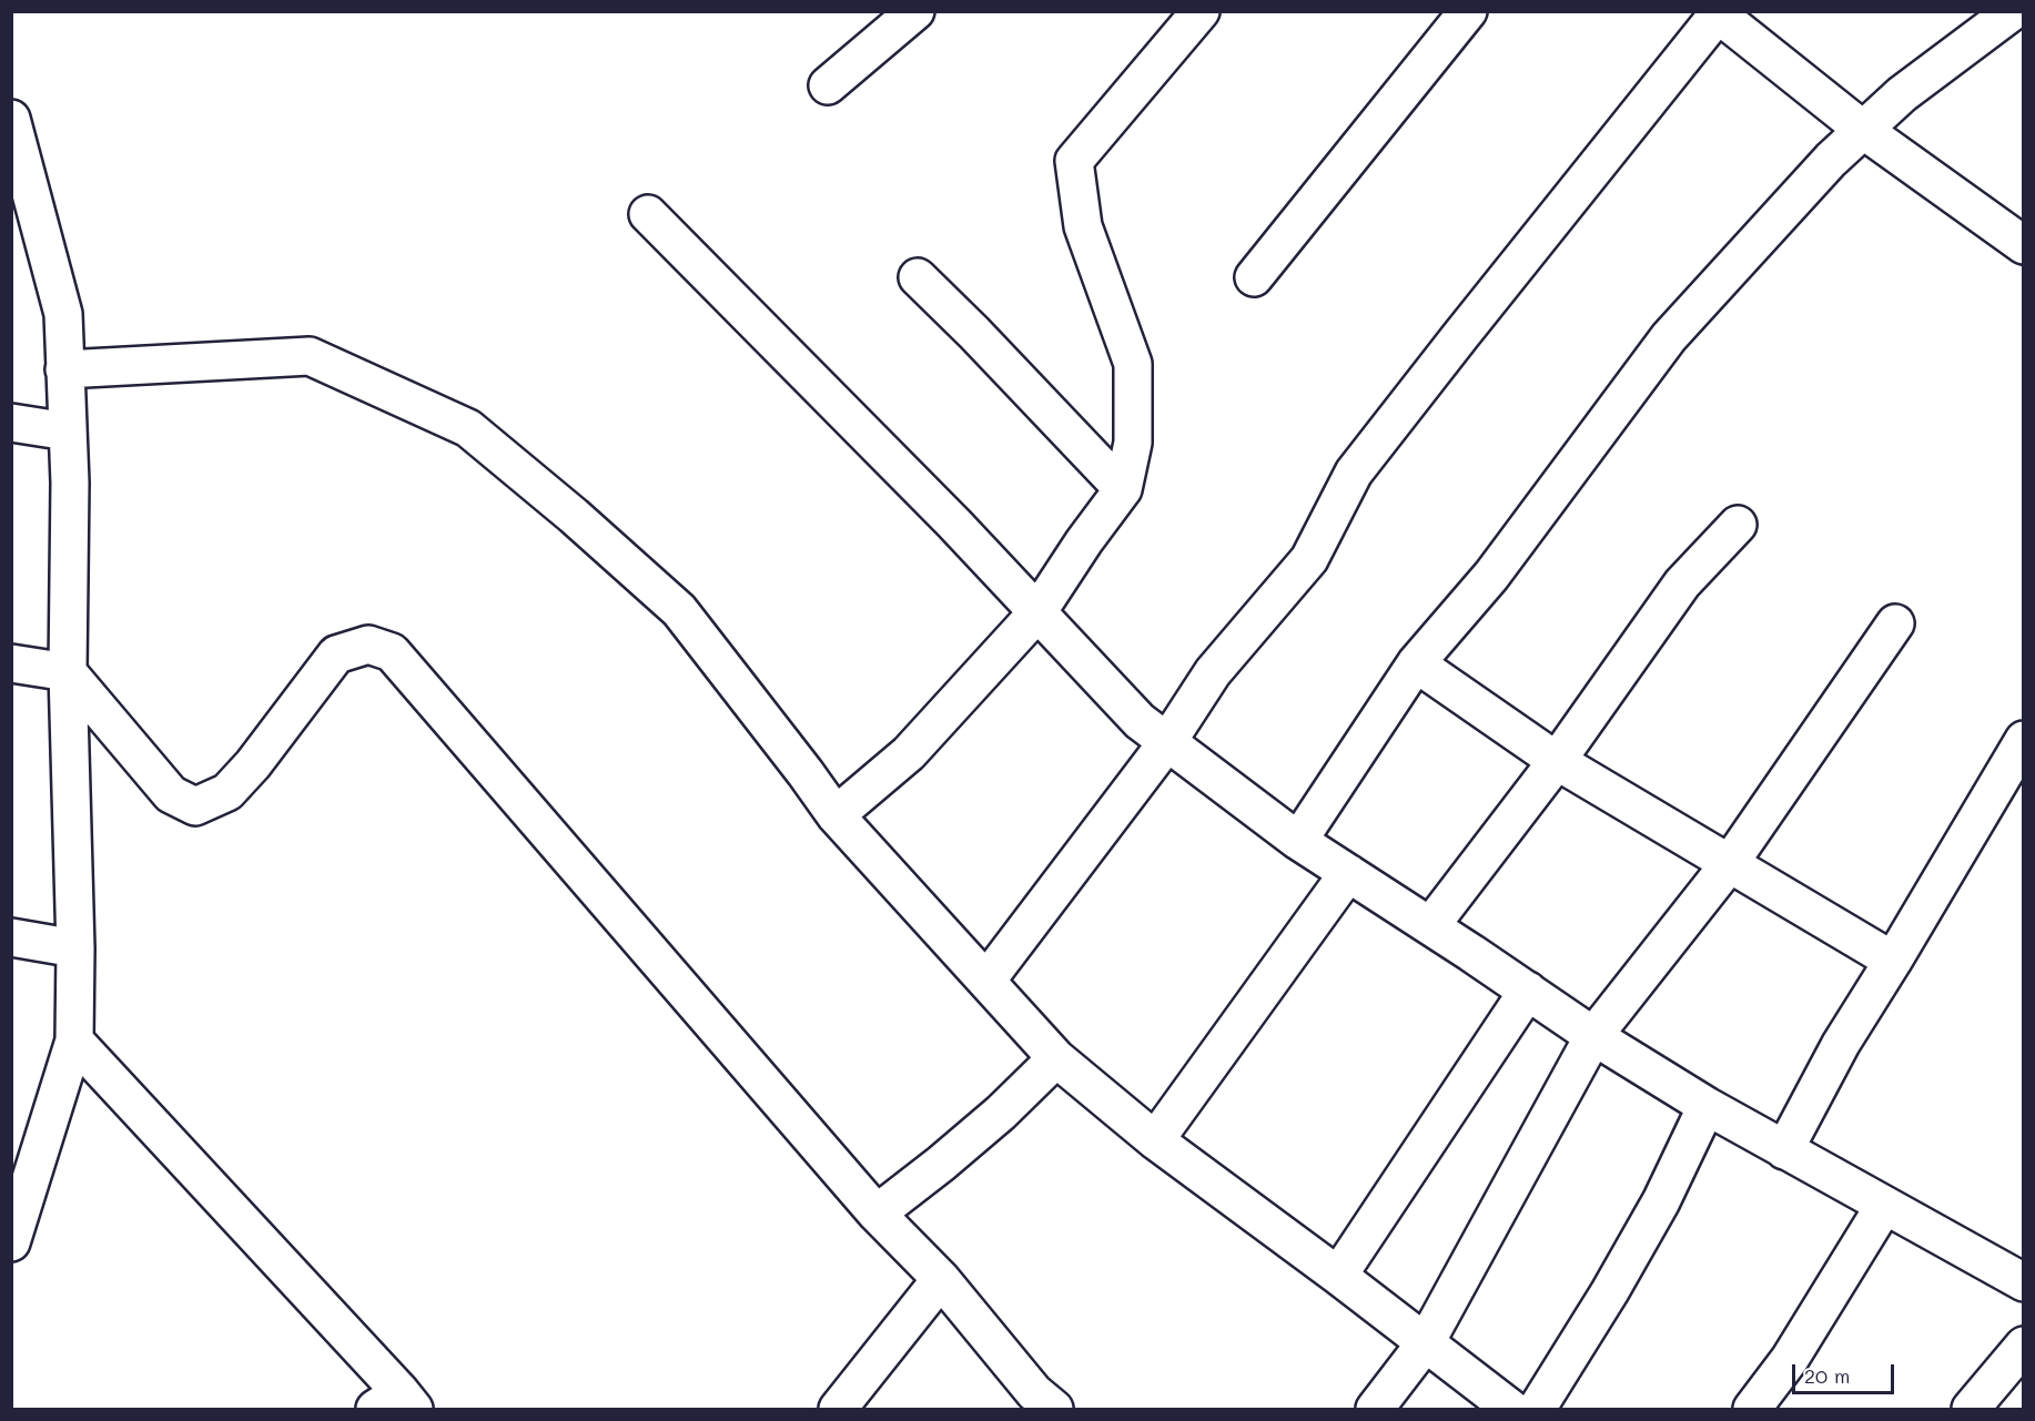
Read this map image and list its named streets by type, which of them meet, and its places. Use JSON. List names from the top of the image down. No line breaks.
{"scale_bar":"20 m"}
